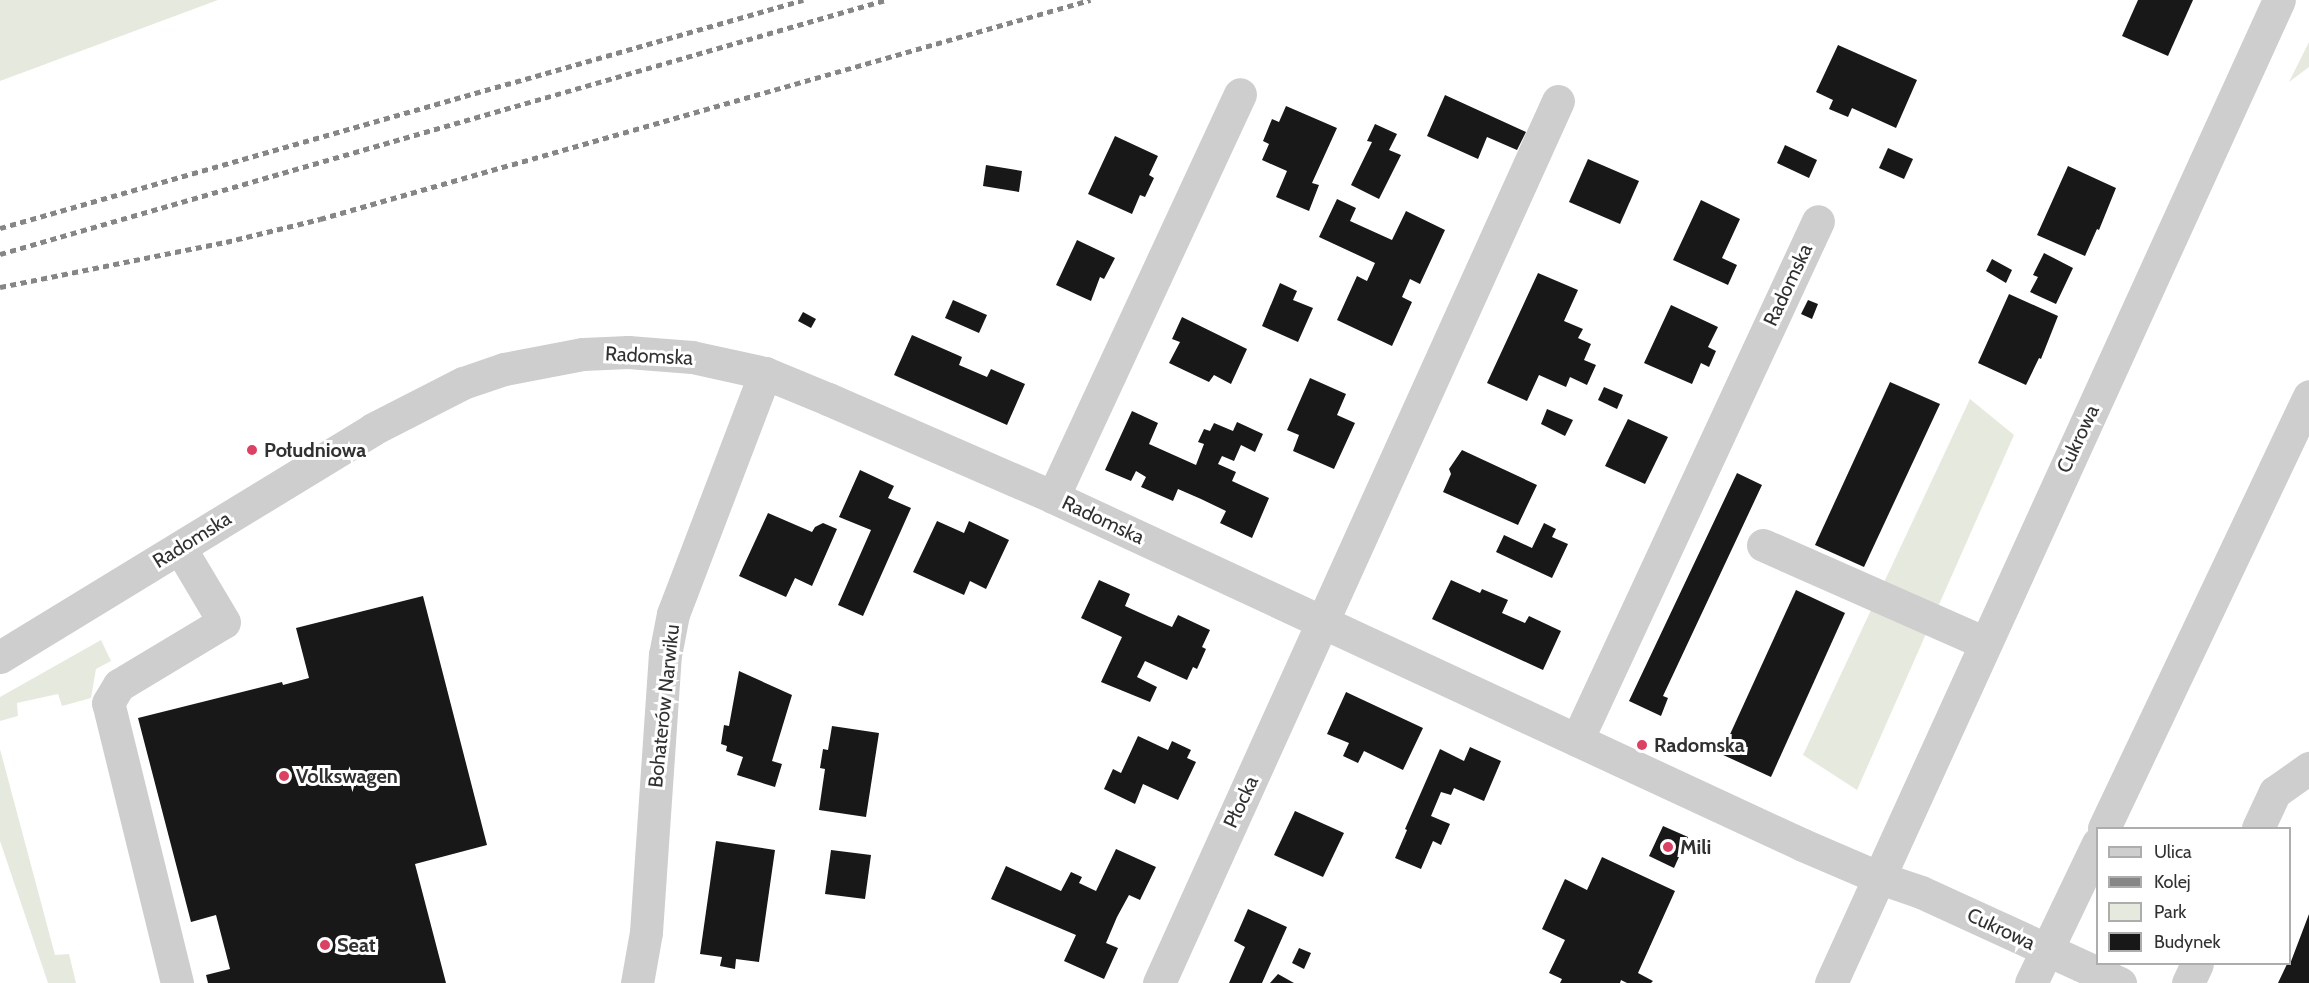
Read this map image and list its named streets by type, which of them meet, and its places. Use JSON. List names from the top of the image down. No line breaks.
{"streets":{"street":["Radomska","Cukrowa","Bohaterów Narwiku","Płocka"]},"crossings":[["Radomska","Cukrowa"],["Radomska","Bohaterów Narwiku"],["Radomska","Płocka"]],"places":["Południowa","Radomska","Volkswagen","Mili","Seat"],"legend":["Ulica","Kolej","Park","Budynek"]}
